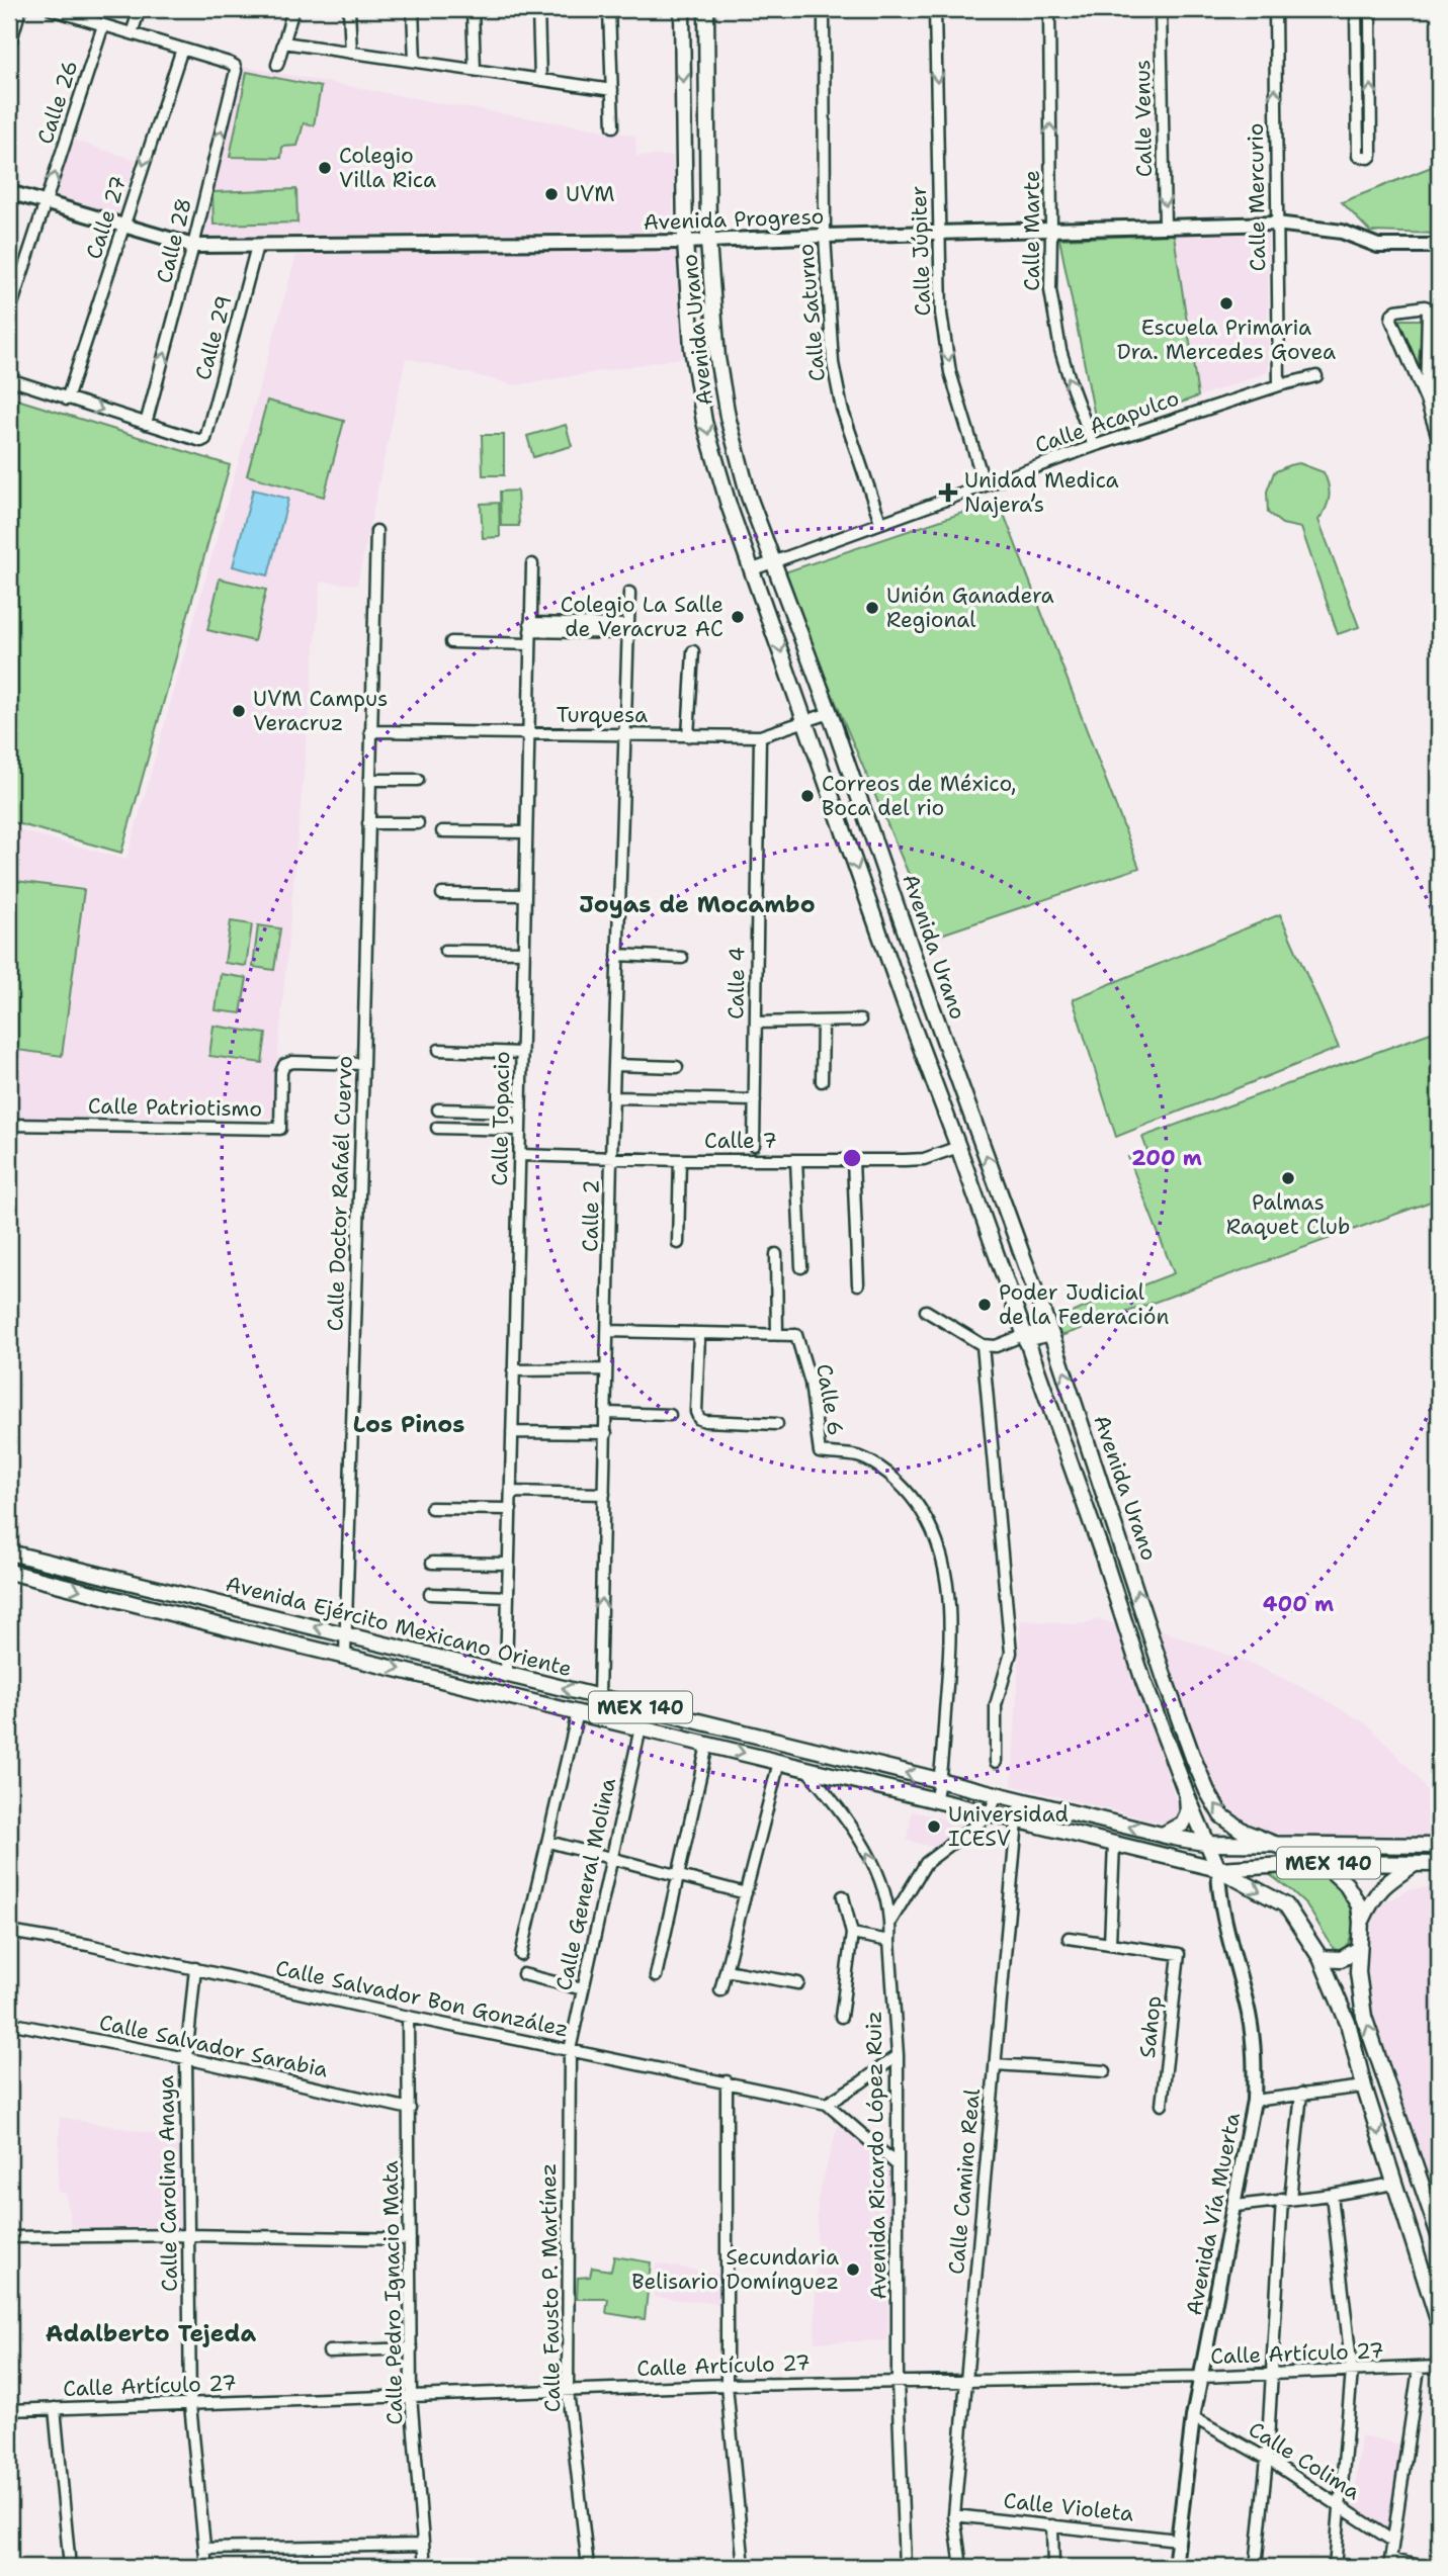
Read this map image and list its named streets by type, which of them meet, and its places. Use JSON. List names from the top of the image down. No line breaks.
{"streets":{"main road":["Avenida Urano","Avenida Ejército Mexicano Oriente","MEX 140"],"street":["Calle 26","Calle Venus","Calle Mercurio","Calle 27","Avenida Progreso","Calle Marte","Calle 28","Calle Júpiter","Calle Saturno","Calle 29","Calle Acapulco","Turquesa","Calle 4","Calle Patriotismo","Calle Topacio","Calle 7","Calle Doctor Rafaél Cuervo","Calle 2","Calle 6","Calle General Molina","Calle Salvador Bon González","Sahop","Calle Salvador Sarabia","Avenida Ricardo López Ruiz","Calle Camino Real","Calle Carolino Anaya","Avenida Vía Muerta","Calle Fausto P. Martínez","Calle Pedro Ignacio Mata","Calle Artículo 27","Calle Colima","Calle Violeta"]},"crossings":[["Calle 26","Avenida Progreso"],["Calle Venus","Avenida Progreso"],["Calle Mercurio","Avenida Progreso"],["Calle Mercurio","Calle Acapulco"],["Calle 27","Avenida Progreso"],["Calle 27","Calle 28"],["Avenida Progreso","Calle Marte"],["Avenida Progreso","Calle 28"],["Avenida Progreso","Calle Júpiter"],["Avenida Progreso","Calle Saturno"],["Avenida Progreso","Avenida Urano"],["Avenida Progreso","Calle 29"],["Calle Marte","Calle Acapulco"],["Calle 28","Calle 29"],["Calle Júpiter","Calle Acapulco"],["Calle Saturno","Calle Acapulco"],["Avenida Urano","Calle Acapulco"],["Avenida Urano","Turquesa"],["Avenida Urano","Calle 7"],["Avenida Urano","Avenida Ejército Mexicano Oriente"],["Avenida Urano","MEX 140"],["Avenida Urano","Avenida Vía Muerta"],["Turquesa","Calle 4"],["Turquesa","Calle Topacio"],["Turquesa","Calle Doctor Rafaél Cuervo"],["Turquesa","Calle 2"],["Calle Patriotismo","Calle Doctor Rafaél Cuervo"],["Calle Topacio","Calle 7"],["Calle Topacio","Avenida Ejército Mexicano Oriente"],["Calle 7","Calle 2"],["Calle Doctor Rafaél Cuervo","Avenida Ejército Mexicano Oriente"],["Calle 2","Avenida Ejército Mexicano Oriente"],["Calle 6","Avenida Ejército Mexicano Oriente"],["Avenida Ejército Mexicano Oriente","MEX 140"],["Avenida Ejército Mexicano Oriente","Calle General Molina"],["Avenida Ejército Mexicano Oriente","Avenida Ricardo López Ruiz"],["Avenida Ejército Mexicano Oriente","Calle Camino Real"],["Avenida Ejército Mexicano Oriente","Avenida Vía Muerta"],["MEX 140","Avenida Vía Muerta"],["Calle General Molina","Calle Salvador Bon González"],["Calle General Molina","Calle Fausto P. Martínez"],["Calle Salvador Bon González","Avenida Ricardo López Ruiz"],["Calle Salvador Bon González","Calle Carolino Anaya"],["Calle Salvador Bon González","Calle Fausto P. Martínez"],["Calle Salvador Bon González","Calle Pedro Ignacio Mata"],["Calle Salvador Sarabia","Calle Carolino Anaya"],["Calle Salvador Sarabia","Calle Pedro Ignacio Mata"],["Avenida Ricardo López Ruiz","Calle Artículo 27"],["Calle Camino Real","Calle Artículo 27"],["Calle Camino Real","Calle Violeta"],["Calle Carolino Anaya","Calle Artículo 27"],["Avenida Vía Muerta","Calle Artículo 27"],["Avenida Vía Muerta","Calle Colima"],["Avenida Vía Muerta","Calle Violeta"],["Calle Fausto P. Martínez","Calle Artículo 27"],["Calle Pedro Ignacio Mata","Calle Artículo 27"]],"one_way":["Calle 26","Calle Venus","Calle Mercurio","Calle 27","Calle Marte","Calle 28","Calle Júpiter"],"districts":["Joyas de Mocambo","Los Pinos","Adalberto Tejeda"],"places":{"other":["Colegio Villa Rica","UVM","Escuela Primaria Dra. Mercedes Govea","Unión Ganadera Regional","Colegio La Salle de Veracruz AC","UVM Campus Veracruz","Correos de México, Boca del rio","Palmas Raquet Club","Poder Judicial de la Federación","Universidad ICESV","Secundaria Belisario Domínguez"],"health":["Unidad Medica Najera’s"]},"rings":["200 m","400 m"]}
